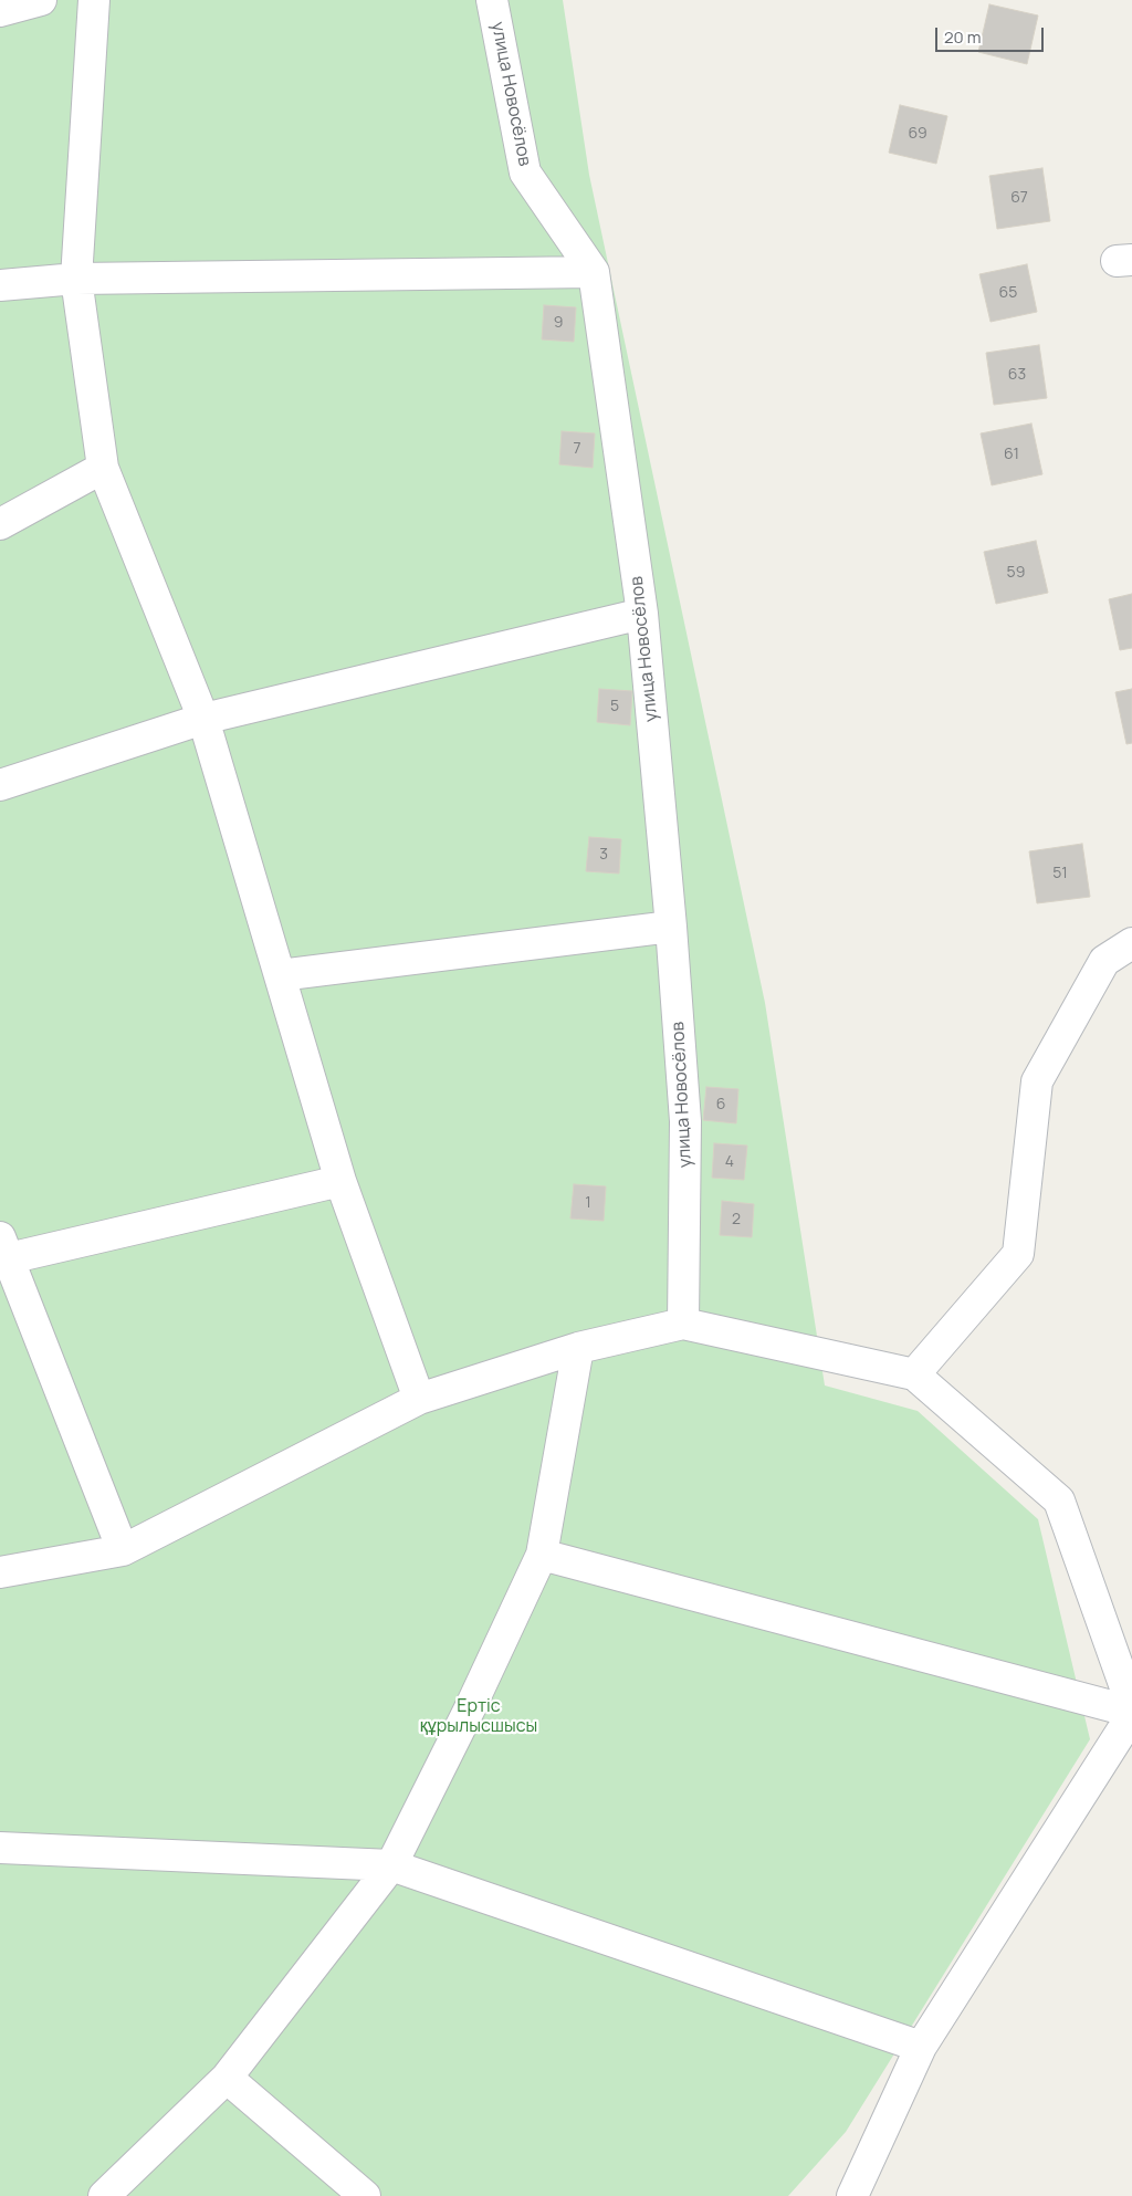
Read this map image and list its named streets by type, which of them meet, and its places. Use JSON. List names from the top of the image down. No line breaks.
{"streets":{"street":["улица Новосёлов"]},"parks":["Ертіс құрылысшысы"],"house_numbers":["69","67","65","9","63","7","61","59","5","3","51","6","4","1","2"],"scale_bar":"20 m"}
